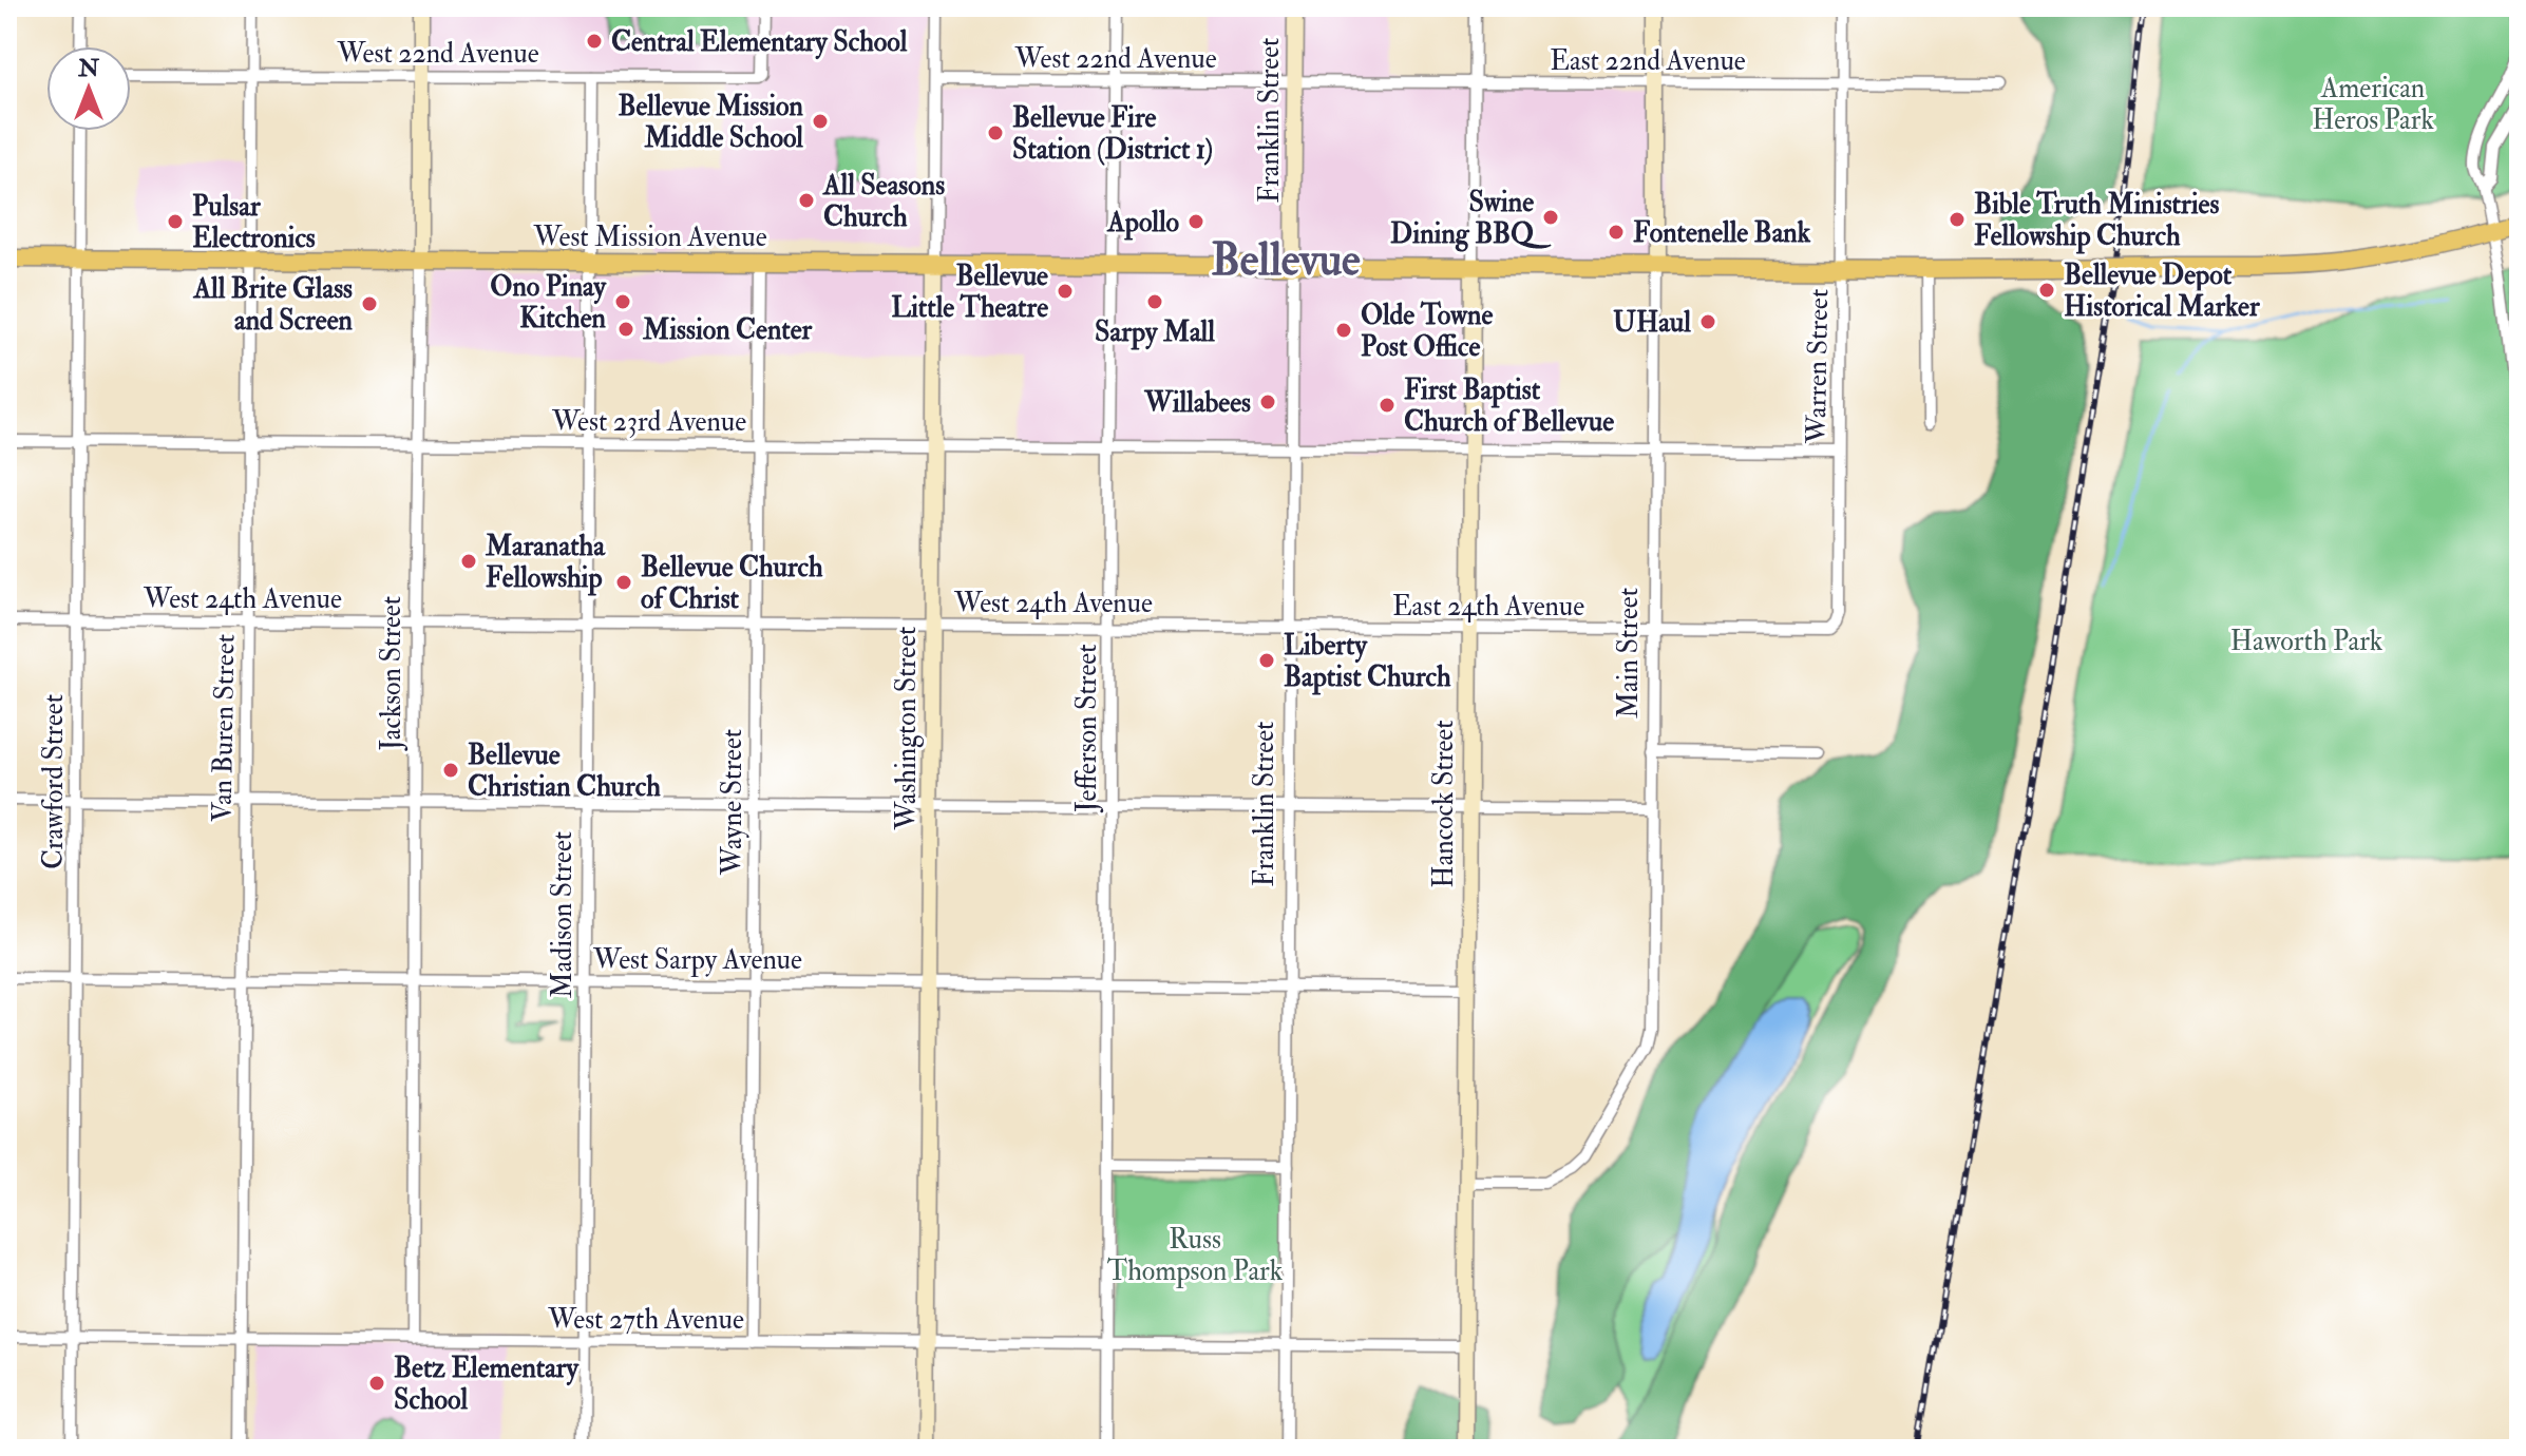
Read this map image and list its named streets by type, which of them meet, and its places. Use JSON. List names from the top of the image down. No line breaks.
{"streets":{"main road":["West Mission Avenue"],"street":["West 22nd Avenue","East 22nd Avenue","Franklin Street","Warren Street","West 23rd Avenue","West 24th Avenue","East 24th Avenue","Main Street","Jackson Street","Van Buren Street","Washington Street","Jefferson Street","Crawford Street","Wayne Street","Hancock Street","Madison Street","West Sarpy Avenue","West 27th Avenue"]},"crossings":[["West 22nd Avenue","East 22nd Avenue"],["West 22nd Avenue","Franklin Street"],["West 22nd Avenue","Jackson Street"],["West 22nd Avenue","Van Buren Street"],["West 22nd Avenue","Washington Street"],["West 22nd Avenue","Jefferson Street"],["West 22nd Avenue","Madison Street"],["East 22nd Avenue","Franklin Street"],["East 22nd Avenue","Warren Street"],["East 22nd Avenue","Main Street"],["East 22nd Avenue","Hancock Street"],["Franklin Street","West Mission Avenue"],["Franklin Street","West 23rd Avenue"],["Franklin Street","West 24th Avenue"],["Franklin Street","East 24th Avenue"],["Franklin Street","West Sarpy Avenue"],["Franklin Street","West 27th Avenue"],["West Mission Avenue","Warren Street"],["West Mission Avenue","Main Street"],["West Mission Avenue","Jackson Street"],["West Mission Avenue","Van Buren Street"],["West Mission Avenue","Washington Street"],["West Mission Avenue","Jefferson Street"],["West Mission Avenue","Crawford Street"],["West Mission Avenue","Wayne Street"],["West Mission Avenue","Hancock Street"],["West Mission Avenue","Madison Street"],["Warren Street","West 23rd Avenue"],["Warren Street","East 24th Avenue"],["West 23rd Avenue","Main Street"],["West 23rd Avenue","Jackson Street"],["West 23rd Avenue","Van Buren Street"],["West 23rd Avenue","Washington Street"],["West 23rd Avenue","Jefferson Street"],["West 23rd Avenue","Crawford Street"],["West 23rd Avenue","Wayne Street"],["West 23rd Avenue","Hancock Street"],["West 23rd Avenue","Madison Street"],["West 24th Avenue","East 24th Avenue"],["West 24th Avenue","Jackson Street"],["West 24th Avenue","Van Buren Street"],["West 24th Avenue","Washington Street"],["West 24th Avenue","Jefferson Street"],["West 24th Avenue","Crawford Street"],["West 24th Avenue","Wayne Street"],["West 24th Avenue","Madison Street"],["East 24th Avenue","Main Street"],["East 24th Avenue","Hancock Street"],["Main Street","Hancock Street"],["Jackson Street","West Sarpy Avenue"],["Jackson Street","West 27th Avenue"],["Van Buren Street","West Sarpy Avenue"],["Van Buren Street","West 27th Avenue"],["Washington Street","West Sarpy Avenue"],["Washington Street","West 27th Avenue"],["Jefferson Street","West Sarpy Avenue"],["Jefferson Street","West 27th Avenue"],["Crawford Street","West Sarpy Avenue"],["Crawford Street","West 27th Avenue"],["Wayne Street","West Sarpy Avenue"],["Wayne Street","West 27th Avenue"],["Hancock Street","West Sarpy Avenue"],["Hancock Street","West 27th Avenue"],["Madison Street","West Sarpy Avenue"],["Madison Street","West 27th Avenue"]],"districts":["Bellevue"],"parks":["American Heros Park","Haworth Park","Russ Thompson Park"],"places":["Central Elementary School","Bellevue Mission Middle School","Bellevue Fire Station (District 1)","All Seasons Church","Swine Dining BBQ","Bible Truth Ministries Fellowship Church","Pulsar Electronics","Apollo","Fontenelle Bank","Bellevue Depot Historical Marker","Bellevue Little Theatre","Ono Pinay Kitchen","Sarpy Mall","All Brite Glass and Screen","UHaul","Mission Center","Olde Towne Post Office","Willabees","First Baptist Church of Bellevue","Maranatha Fellowship","Bellevue Church of Christ","Liberty Baptist Church","Bellevue Christian Church","Betz Elementary School"],"north":"top"}
